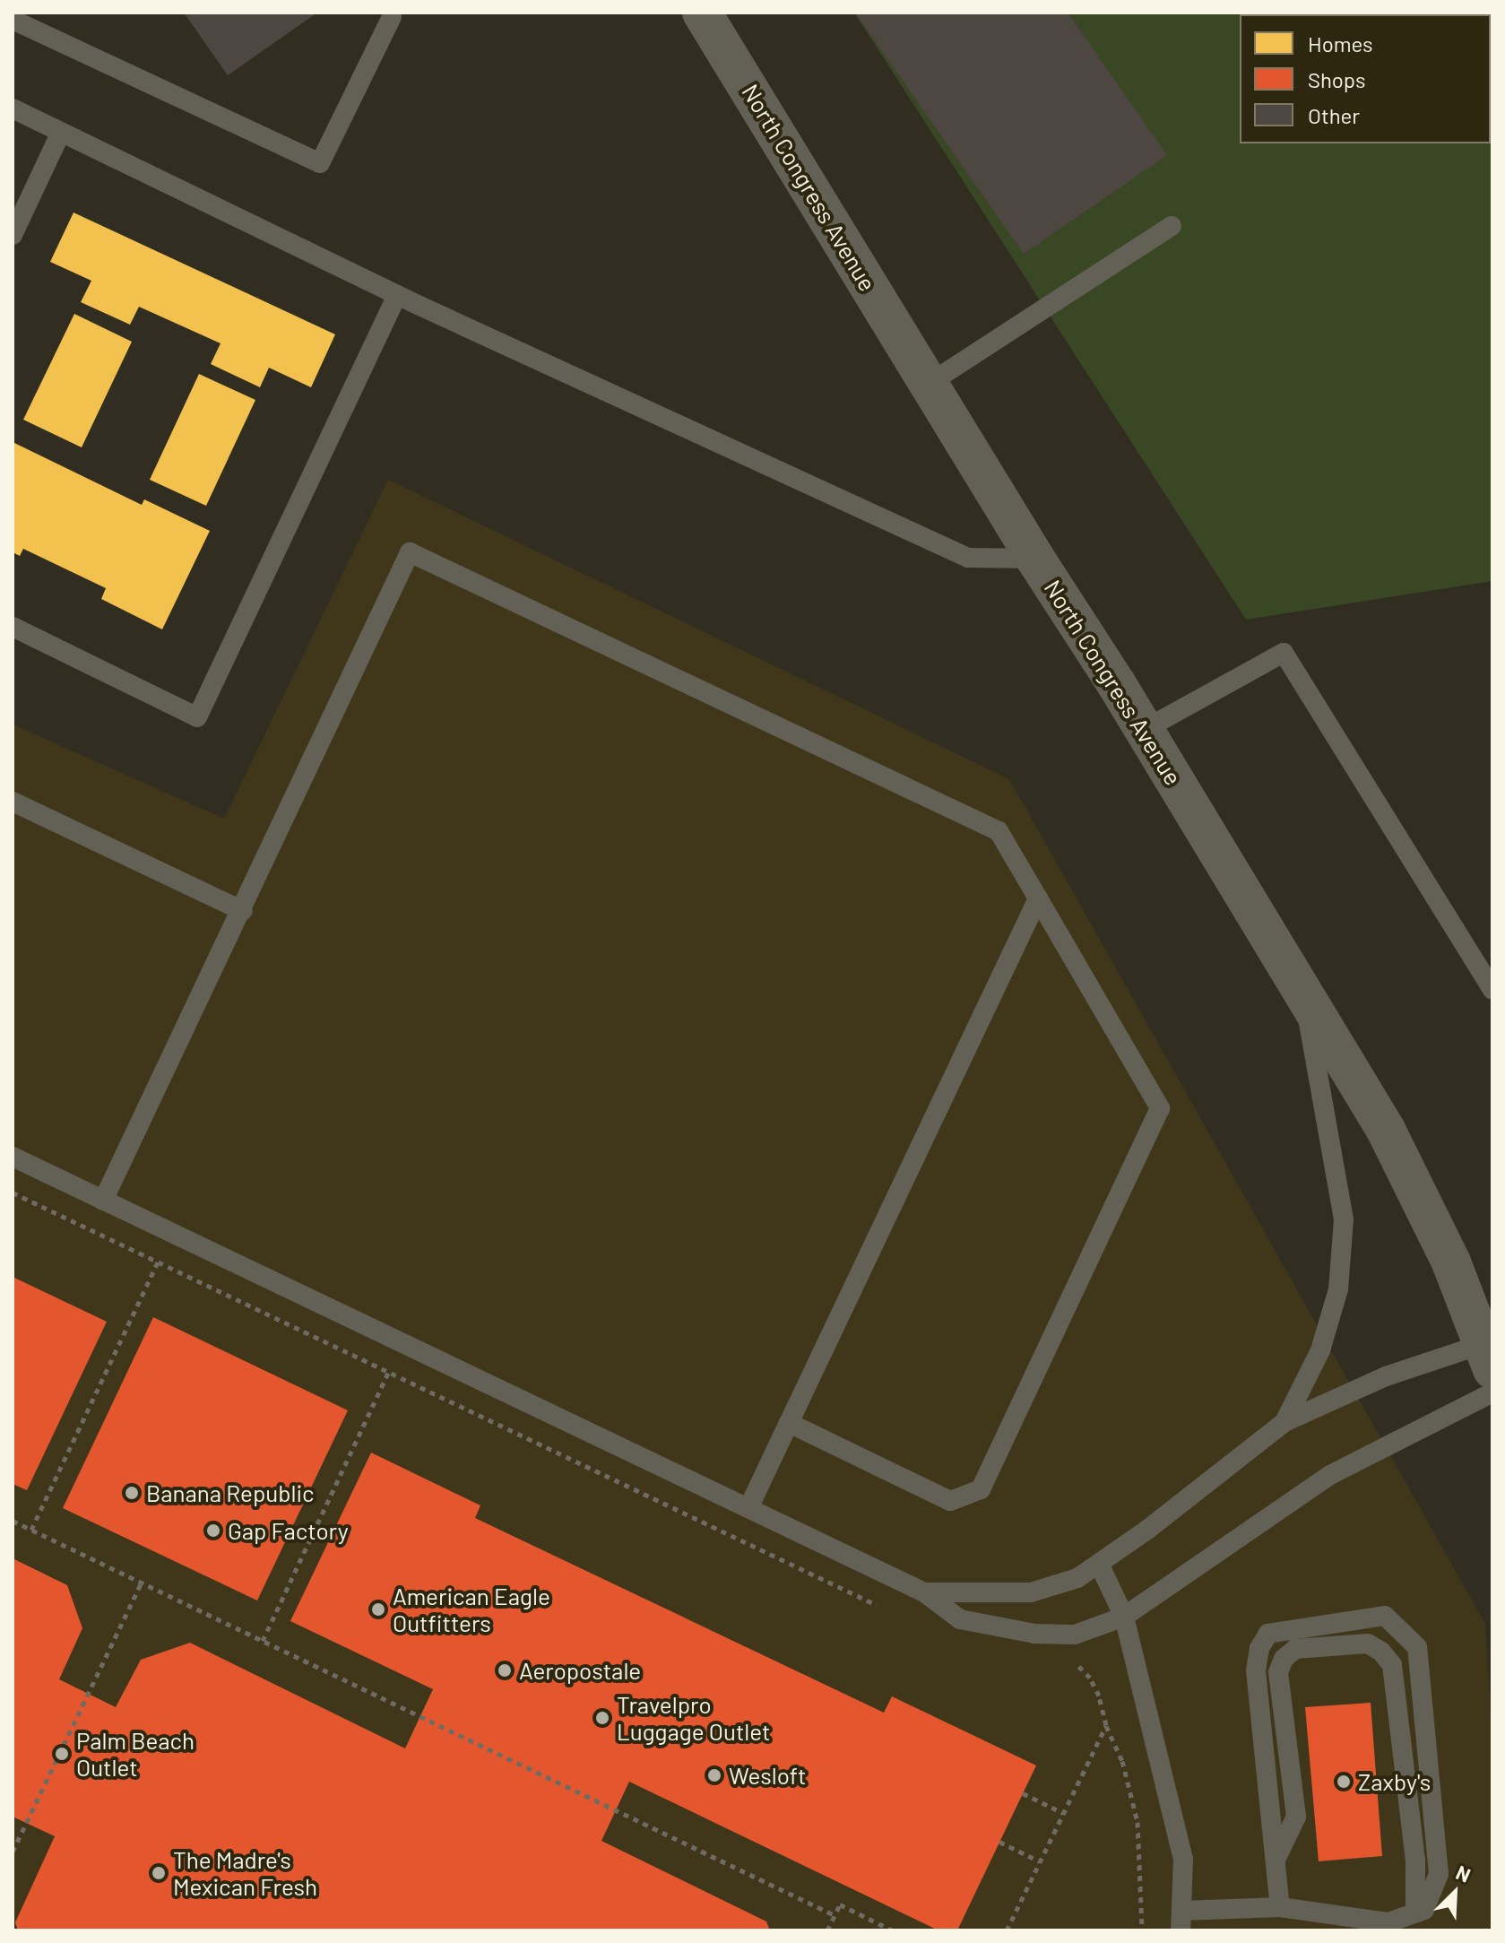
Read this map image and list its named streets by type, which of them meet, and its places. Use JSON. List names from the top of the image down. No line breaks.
{"streets":{"street":["North Congress Avenue"]},"places":["Banana Republic","Gap Factory","American Eagle Outfitters","Aeropostale","Travelpro Luggage Outlet","Palm Beach Outlet","Wesloft","Zaxby's","The Madre's Mexican Fresh"],"legend":["Homes","Shops","Other"],"north":"top right"}
